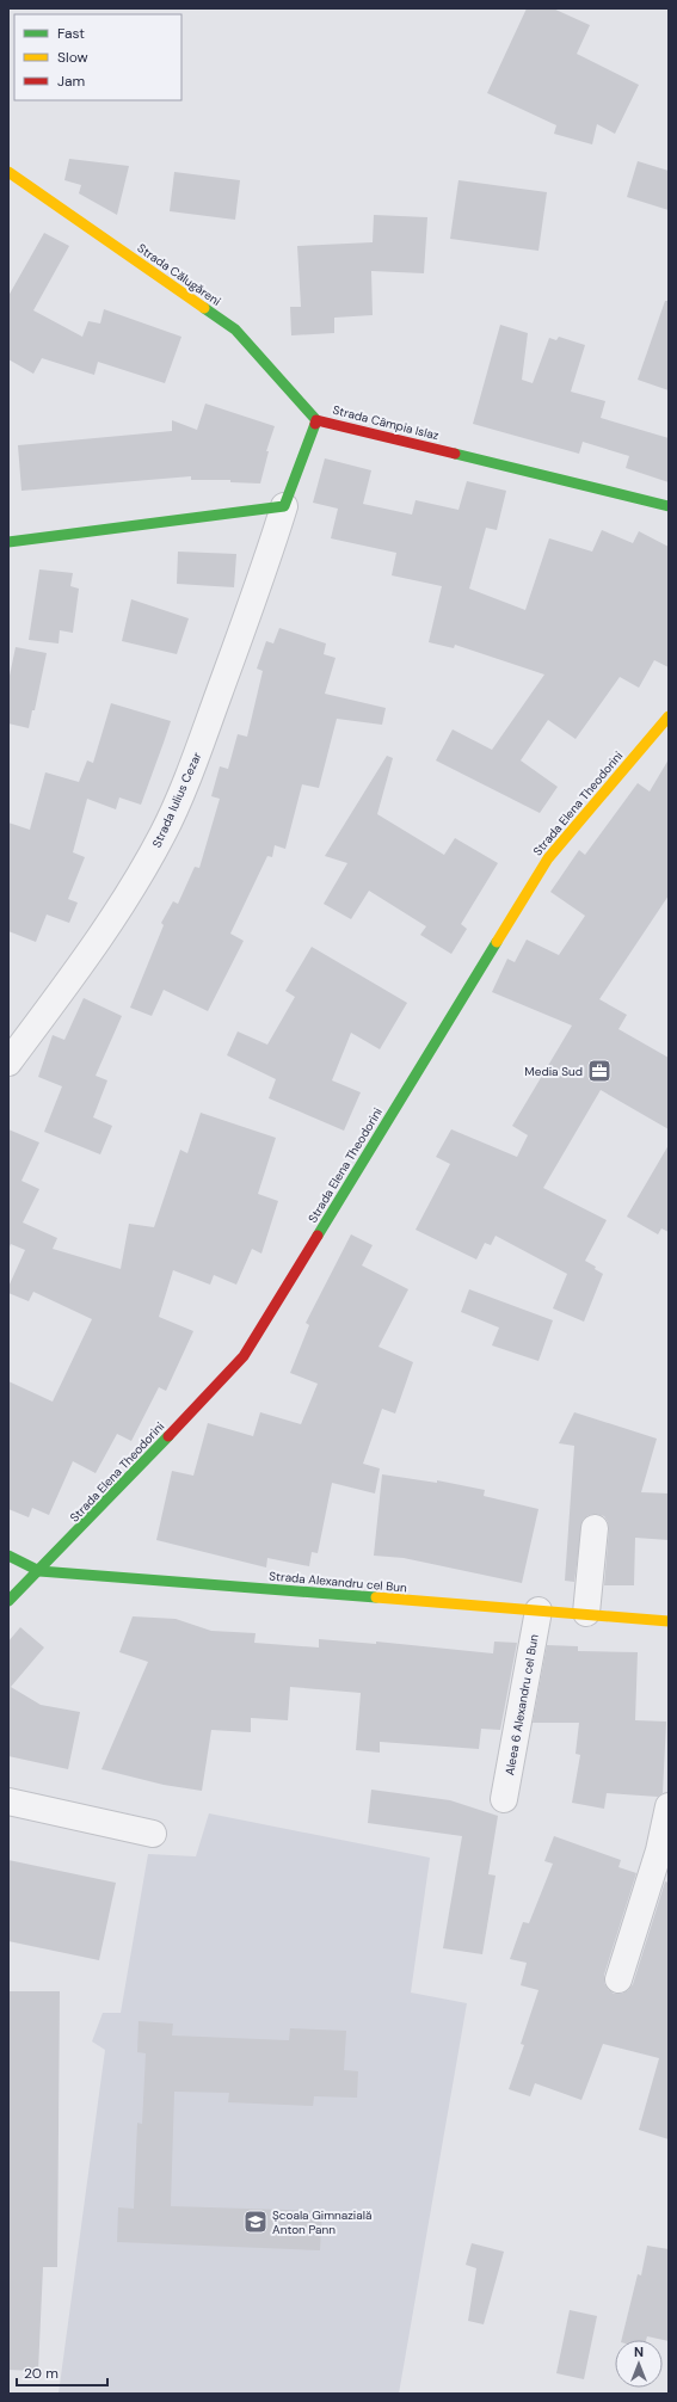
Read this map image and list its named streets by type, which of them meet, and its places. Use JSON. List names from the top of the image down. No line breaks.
{"streets":{"street":["Strada Călugăreni","Strada Câmpia Islaz","Strada Iulius Cezar","Strada Elena Theodorini","Strada Alexandru cel Bun","Aleea 6 Alexandru cel Bun"]},"crossings":[["Strada Călugăreni","Strada Câmpia Islaz"],["Strada Câmpia Islaz","Strada Iulius Cezar"],["Strada Elena Theodorini","Strada Alexandru cel Bun"],["Strada Alexandru cel Bun","Aleea 6 Alexandru cel Bun"]],"places":{"office":["Media Sud"],"school or university":["Școala Gimnazială Anton Pann"]},"legend":["Fast","Slow","Jam"],"scale_bar":"20 m","north":"top"}
